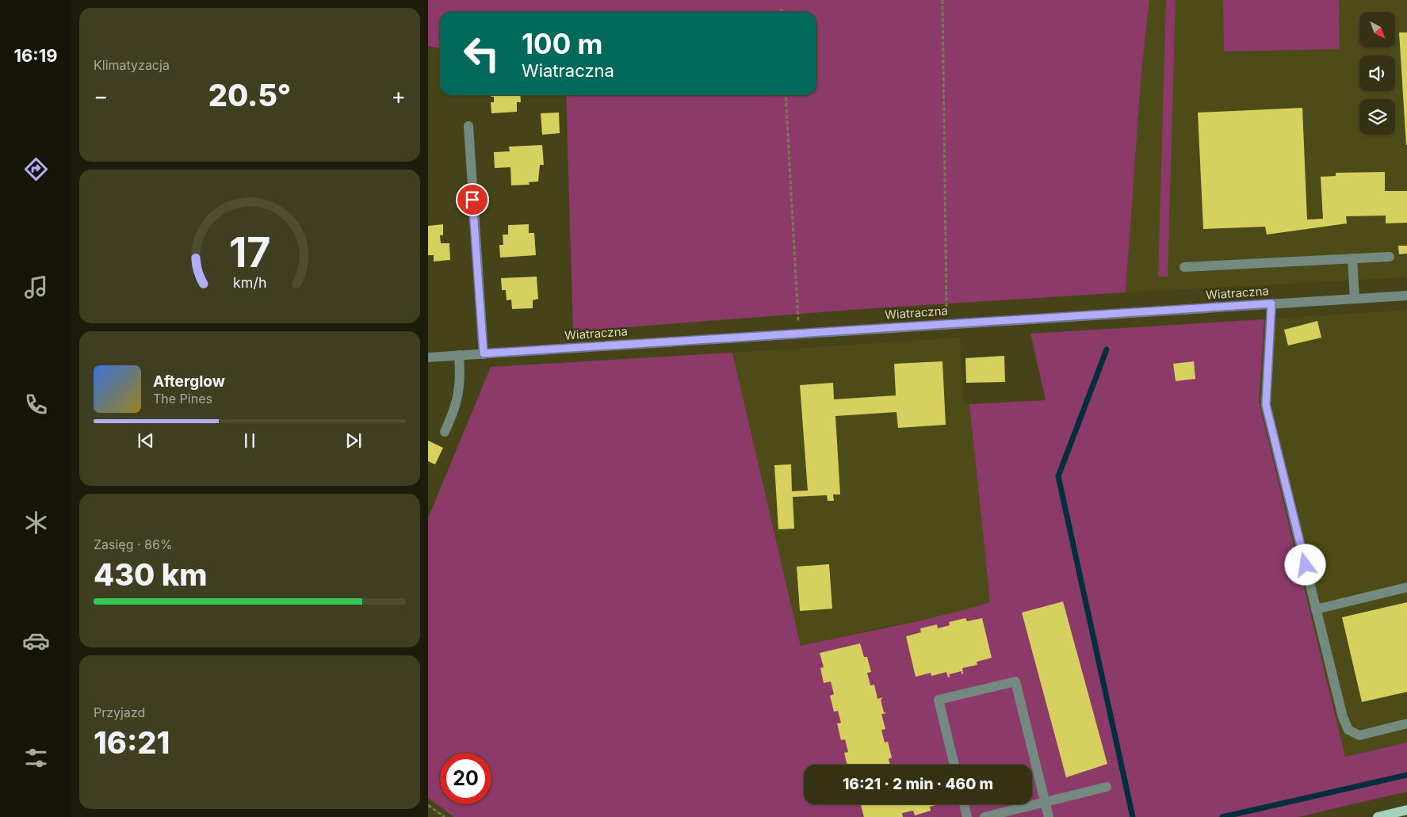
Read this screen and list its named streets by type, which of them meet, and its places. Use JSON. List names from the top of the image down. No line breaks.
{"streets":{"street":["Wiatraczna"]},"north":"bottom right","page":{"tabs":"16:19","tile":["Klimatyzacja",["Zasięg · 86%","430 km"],["Przyjazd","16:21"]],"turn":["100 m","Wiatraczna"],"heat":["−","20.5°","+"],"song":["Afterglow","The Pines"],"limit":"20","trip":"16:21 · 2 min · 460 m","gauge":["17","km/h"]}}
